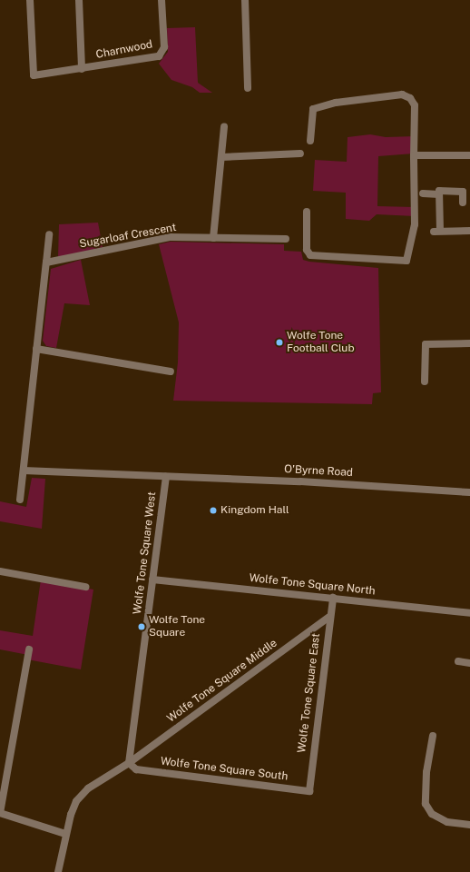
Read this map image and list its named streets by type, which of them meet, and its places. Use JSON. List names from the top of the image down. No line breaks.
{"streets":{"street":["Charnwood","Sugarloaf Crescent","O'Byrne Road","Wolfe Tone Square West","Wolfe Tone Square North","Wolfe Tone Square Middle","Wolfe Tone Square East","Wolfe Tone Square South"]},"crossings":[["O'Byrne Road","Wolfe Tone Square West"],["Wolfe Tone Square West","Wolfe Tone Square North"],["Wolfe Tone Square West","Wolfe Tone Square Middle"],["Wolfe Tone Square West","Wolfe Tone Square South"],["Wolfe Tone Square North","Wolfe Tone Square East"],["Wolfe Tone Square Middle","Wolfe Tone Square East"],["Wolfe Tone Square Middle","Wolfe Tone Square South"],["Wolfe Tone Square East","Wolfe Tone Square South"]],"places":["Wolfe Tone Football Club","Kingdom Hall","Wolfe Tone Square"]}
